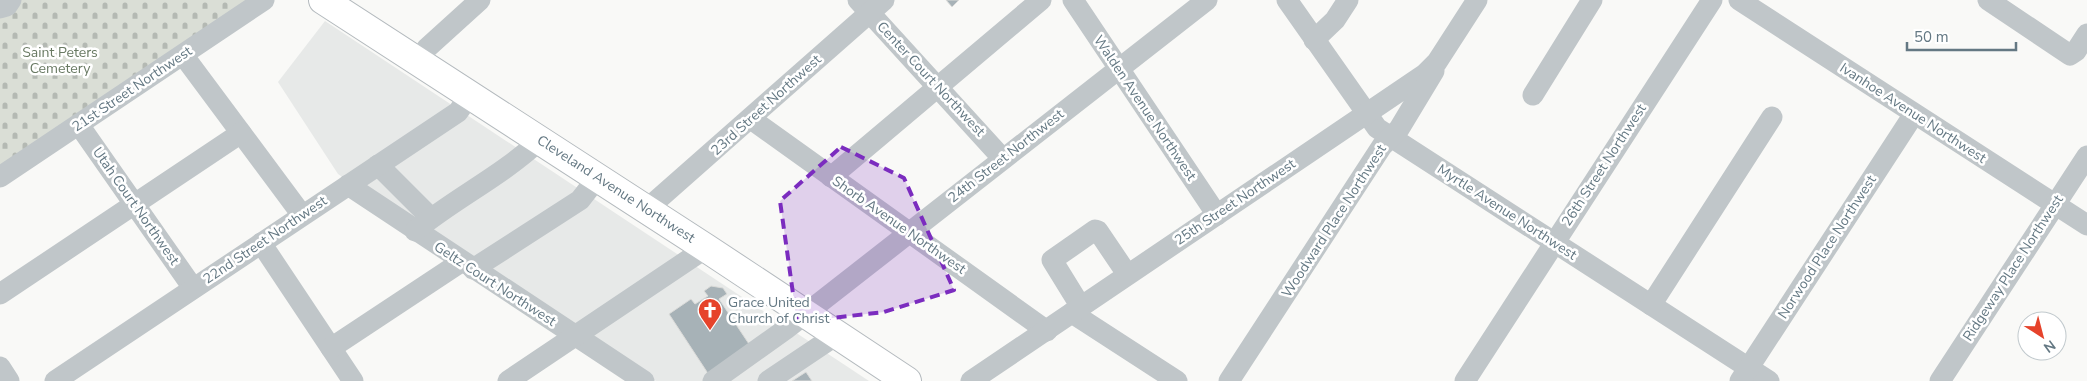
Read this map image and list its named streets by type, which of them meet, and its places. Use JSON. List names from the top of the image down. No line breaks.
{"streets":{"main road":["Cleveland Avenue Northwest"],"street":["Center Court Northwest","21st Street Northwest","23rd Street Northwest","Walden Avenue Northwest","Ivanhoe Avenue Northwest","24th Street Northwest","26th Street Northwest","25th Street Northwest","Utah Court Northwest","Myrtle Avenue Northwest","Woodward Place Northwest","Shorb Avenue Northwest","22nd Street Northwest","Norwood Place Northwest","Ridgeway Place Northwest","Geltz Court Northwest"]},"crossings":[["Center Court Northwest","23rd Street Northwest"],["Center Court Northwest","24th Street Northwest"],["21st Street Northwest","Utah Court Northwest"],["23rd Street Northwest","Cleveland Avenue Northwest"],["23rd Street Northwest","Shorb Avenue Northwest"],["Walden Avenue Northwest","24th Street Northwest"],["Walden Avenue Northwest","25th Street Northwest"],["Ivanhoe Avenue Northwest","Norwood Place Northwest"],["Ivanhoe Avenue Northwest","Ridgeway Place Northwest"],["24th Street Northwest","Cleveland Avenue Northwest"],["24th Street Northwest","Shorb Avenue Northwest"],["26th Street Northwest","Myrtle Avenue Northwest"],["Cleveland Avenue Northwest","22nd Street Northwest"],["25th Street Northwest","Myrtle Avenue Northwest"],["25th Street Northwest","Woodward Place Northwest"],["25th Street Northwest","Shorb Avenue Northwest"],["Utah Court Northwest","22nd Street Northwest"],["Myrtle Avenue Northwest","Woodward Place Northwest"],["Myrtle Avenue Northwest","Norwood Place Northwest"],["22nd Street Northwest","Geltz Court Northwest"]],"parks":["Saint Peters Cemetery"],"places":{"church":["Grace United Church of Christ"]},"scale_bar":"50 m","north":"bottom right"}
